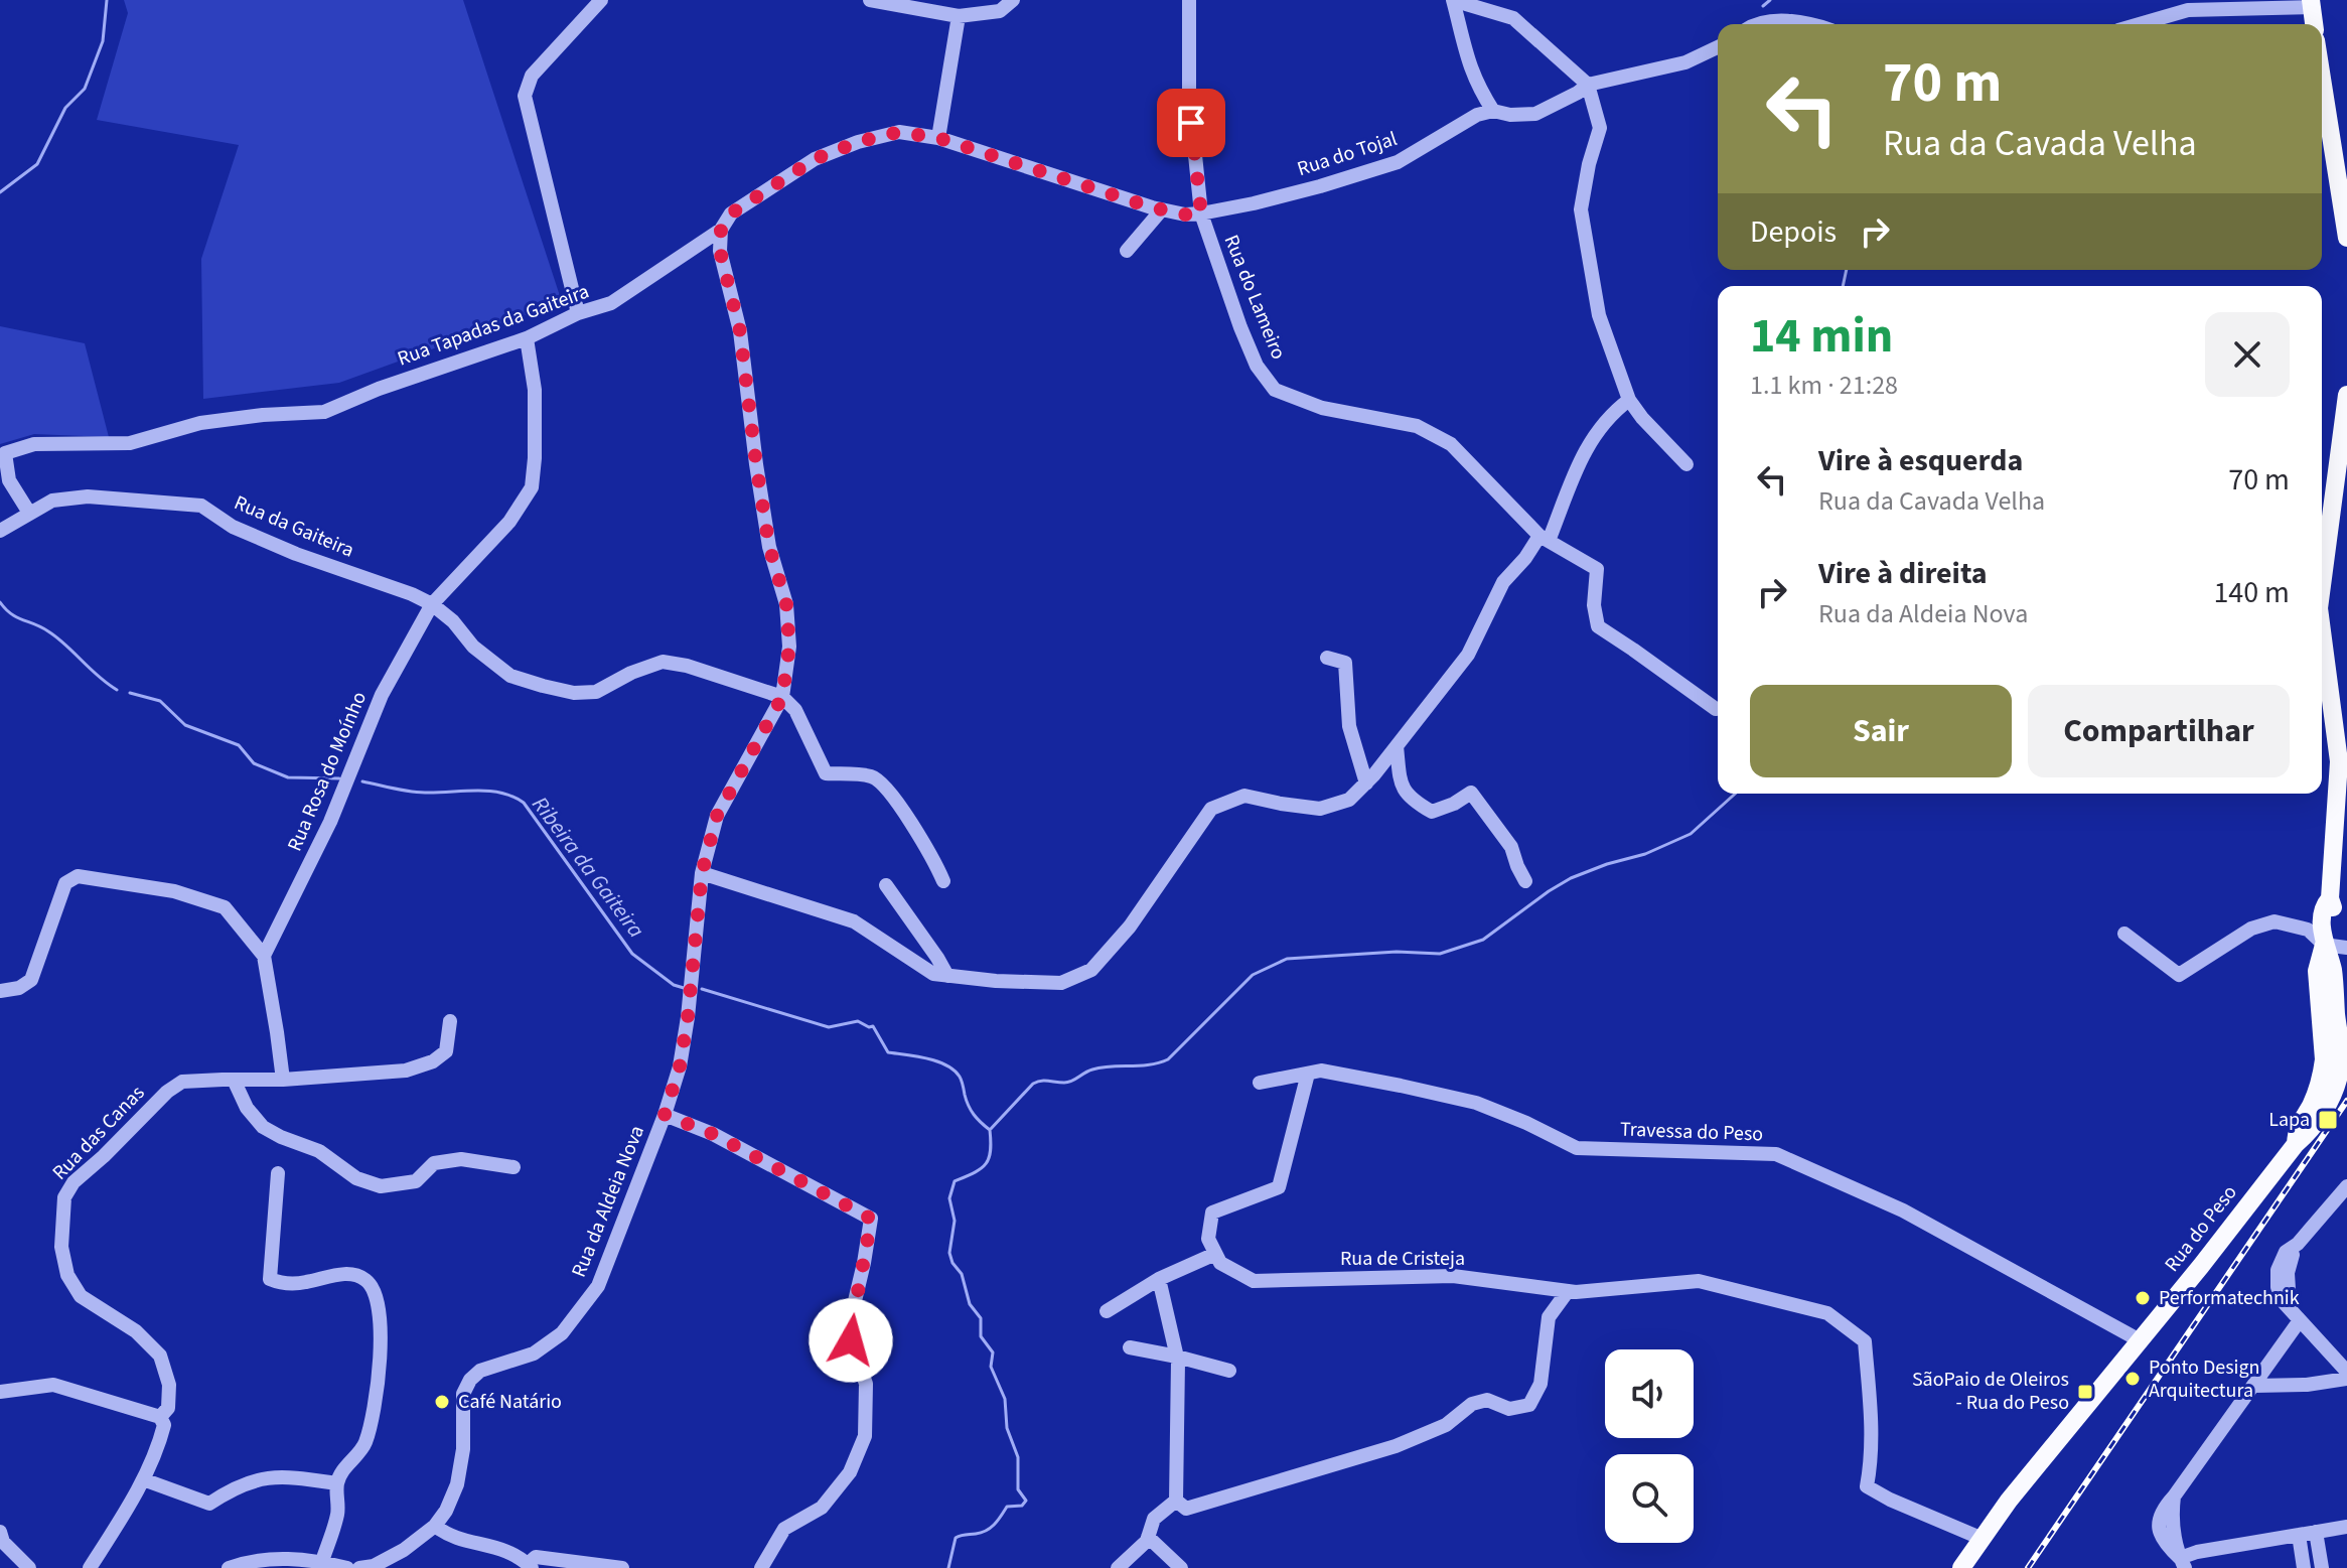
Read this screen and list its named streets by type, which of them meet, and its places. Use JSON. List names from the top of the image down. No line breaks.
{"streets":{"main road":["Rua do Peso"],"street":["Rua do Tojal","Rua do Lameiro","Rua Tapadas da Gaiteira","Rua da Gaiteira","Rua Rosa do Moínho","Travessa do Peso","Rua das Canas","Rua da Aldeia Nova","Rua de Cristeja"]},"crossings":[["Rua do Tojal","Rua do Lameiro"],["Rua do Tojal","Rua Tapadas da Gaiteira"],["Rua Tapadas da Gaiteira","Rua da Gaiteira"],["Rua Tapadas da Gaiteira","Rua Rosa do Moínho"],["Rua Tapadas da Gaiteira","Rua da Aldeia Nova"],["Rua da Gaiteira","Rua Rosa do Moínho"],["Rua da Gaiteira","Rua da Aldeia Nova"],["Travessa do Peso","Rua do Peso"],["Rua do Peso","Rua de Cristeja"]],"water":["Ribeira da Gaiteira"],"places":{"transit":["Lapa","SãoPaio de Oleiros - Rua do Peso"],"other":["Performatechnik","Ponto Design Arquitectura","Café Natário"]},"page":{"turn":["70 m","Rua da Cavada Velha"],"then":"Depois","heading":["14 min","1.1 km · 21:28"],"list":[{"name":"Vire à esquerda","note":"Rua da Cavada Velha","value":"70 m"},{"name":"Vire à direita","note":"Rua da Aldeia Nova","value":"140 m"}],"buttons":["Sair","Compartilhar"]}}
